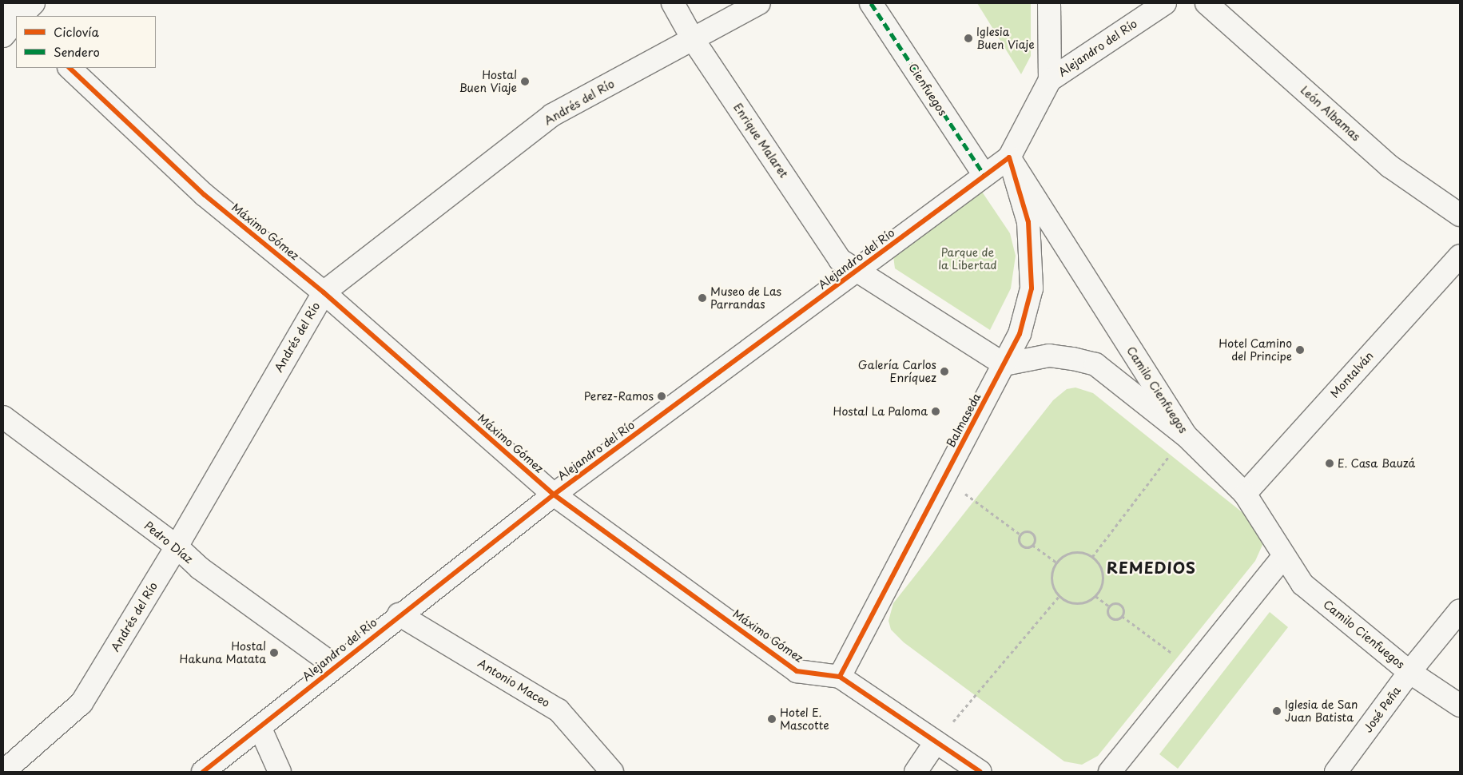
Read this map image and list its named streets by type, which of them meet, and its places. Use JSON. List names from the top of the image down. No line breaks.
{"streets":{"street":["Alejandro del Río","Cienfuegos","Andrés del Río","León Albamas","Enrique Malaret","Máximo Gómez","Montalván","Camilo Cienfuegos","Balmaseda","Pedro Díaz","Antonio Maceo","José Peña"]},"crossings":[["Alejandro del Río","Cienfuegos"],["Alejandro del Río","Enrique Malaret"],["Alejandro del Río","Máximo Gómez"],["Alejandro del Río","Camilo Cienfuegos"],["Alejandro del Río","Balmaseda"],["Alejandro del Río","Pedro Díaz"],["Alejandro del Río","Antonio Maceo"],["Andrés del Río","Enrique Malaret"],["Andrés del Río","Máximo Gómez"],["Andrés del Río","Pedro Díaz"],["Enrique Malaret","Balmaseda"],["Máximo Gómez","Balmaseda"],["Montalván","Camilo Cienfuegos"],["Camilo Cienfuegos","Balmaseda"],["Camilo Cienfuegos","José Peña"]],"districts":["REMEDIOS"],"parks":["Parque de la Libertad"],"places":["Iglesia Buen Viaje","Hostal Buen Viaje","Museo de Las Parrandas","Hotel Camino del Principe","Galería Carlos Enríquez","Perez-Ramos","Hostal La Paloma","E. Casa Bauzá","Hostal Hakuna Matata","Iglesia de San Juan Batista","Hotel E. Mascotte"],"legend":["Ciclovía","Sendero"]}
